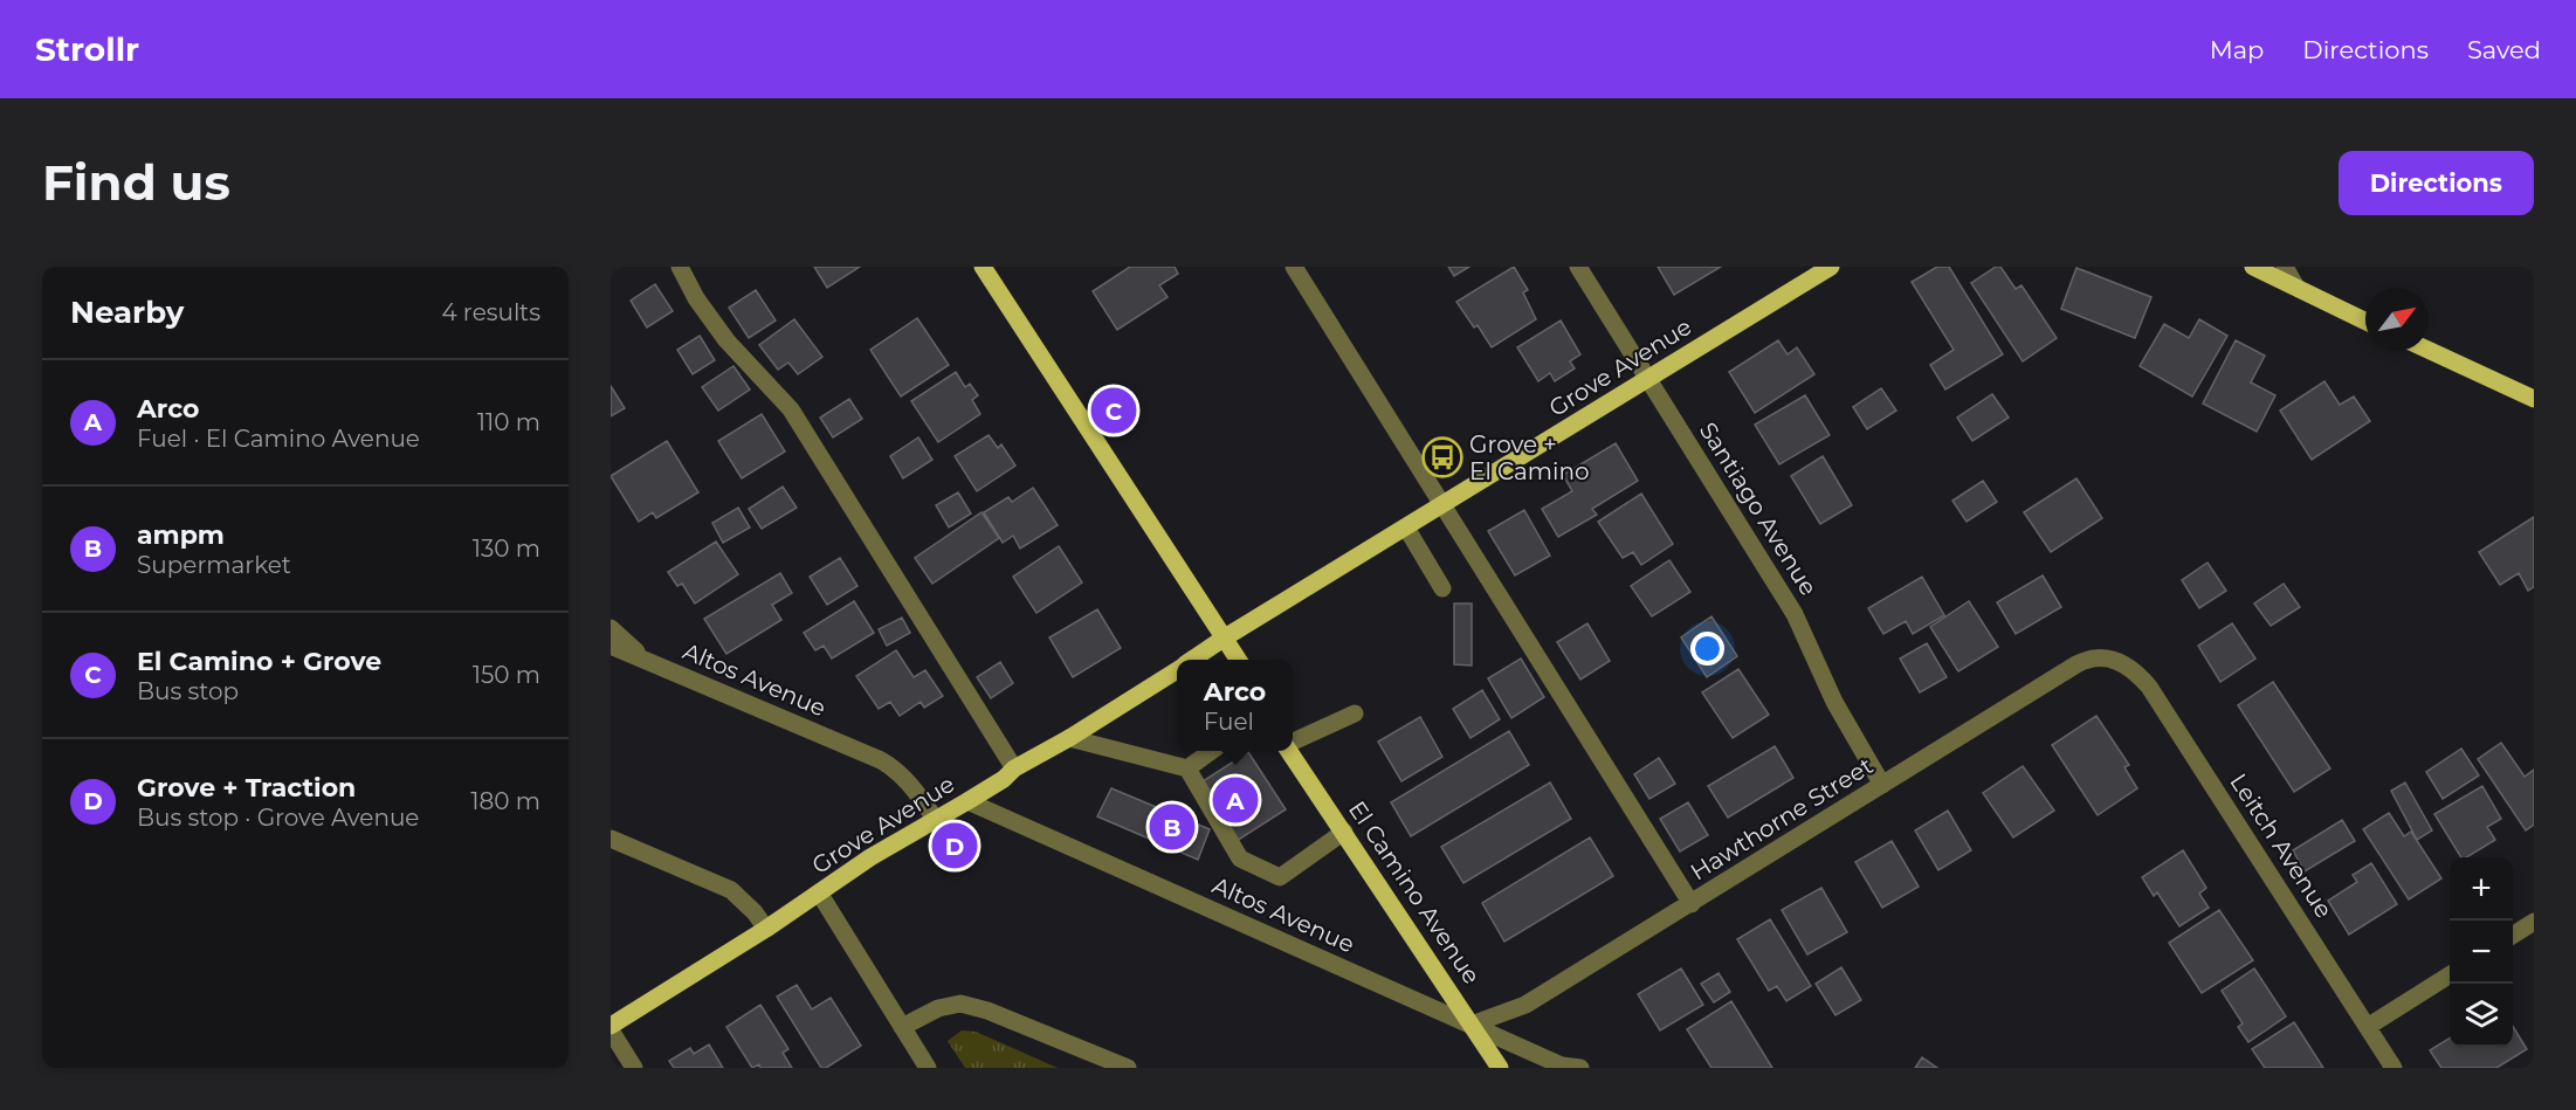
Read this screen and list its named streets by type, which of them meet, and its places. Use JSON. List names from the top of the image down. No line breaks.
{"streets":{"main road":["Grove Avenue","El Camino Avenue"],"street":["Santiago Avenue","Altos Avenue","Hawthorne Street","Leitch Avenue"]},"crossings":[["Grove Avenue","Santiago Avenue"],["Grove Avenue","Altos Avenue"],["Santiago Avenue","Hawthorne Street"],["Altos Avenue","Hawthorne Street"],["Altos Avenue","El Camino Avenue"],["Hawthorne Street","Leitch Avenue"],["Hawthorne Street","El Camino Avenue"]],"places":{"bus stop":["Grove + El Camino"]},"north":"top right","page":{"header":"Strollr","nav":["Map","Directions","Saved"],"buttons":"Directions","title":"Find us","heading":["Nearby","4 results"],"list":[{"mark":"A","name":"Arco","note":"Fuel · El Camino Avenue","value":"110 m"},{"mark":"B","name":"ampm","note":"Supermarket","value":"130 m"},{"mark":"C","name":"El Camino + Grove","note":"Bus stop","value":"150 m"},{"mark":"D","name":"Grove + Traction","note":"Bus stop · Grove Avenue","value":"180 m"}],"pins":["C","A","B","D"],"popup":["Arco","Fuel"],"map_buttons":["+","−"]}}
